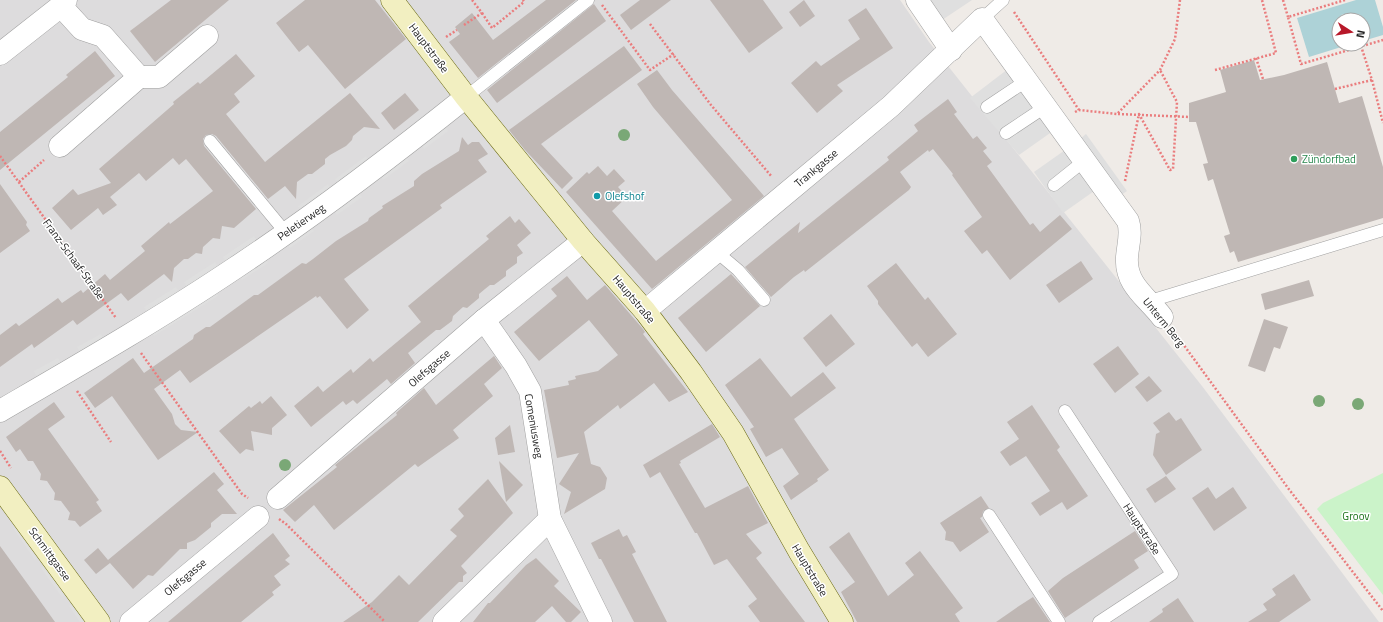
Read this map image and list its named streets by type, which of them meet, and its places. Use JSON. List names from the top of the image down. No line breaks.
{"streets":{"main road":["Hauptstraße","Schmittgasse"],"street":["Trankgasse","Peletierweg","Unterm Berg","Olefsgasse","Comeniusweg"],"path":["Franz-Schaaf-Straße"]},"crossings":[["Hauptstraße","Trankgasse"],["Hauptstraße","Peletierweg"],["Hauptstraße","Olefsgasse"],["Trankgasse","Unterm Berg"],["Peletierweg","Franz-Schaaf-Straße"],["Olefsgasse","Comeniusweg"]],"parks":["Groov"],"places":["Zündorfbad","Olefshof"],"north":"right"}
